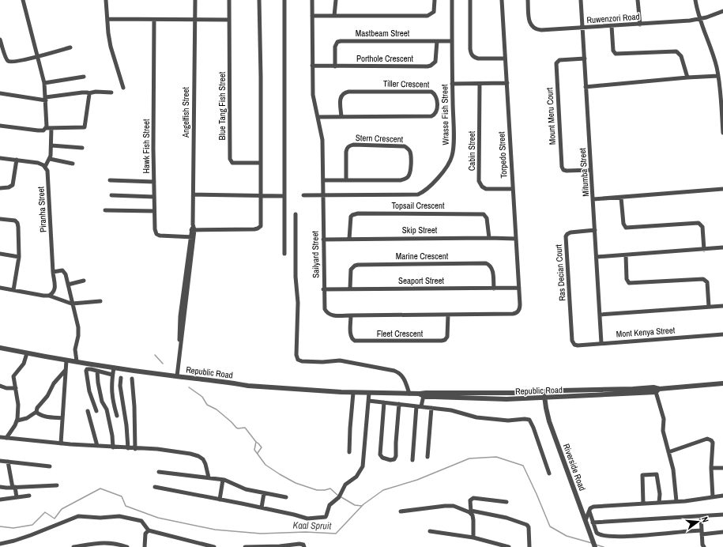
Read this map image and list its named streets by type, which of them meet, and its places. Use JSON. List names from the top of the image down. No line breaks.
{"streets":{"street":["Ruwenzori Road","Mastbeam Street","Porthole Crescent","Tiller Crescent","Blue Tang Fish Street","Angelfish Street","Wrasse Fish Street","Mount Meru Court","Stern Crescent","Hawk Fish Street","Cabin Street","Torpedo Street","Mitumba Street","Topsail Crescent","Piranha Street","Skip Street","Sailyard Street","Marine Crescent","Ras Decian Court","Seaport Street","Mont Kenya Street","Fleet Crescent","Republic Road","Riverside Road"]},"crossings":[["Ruwenzori Road","Mitumba Street"],["Mastbeam Street","Porthole Crescent"],["Mastbeam Street","Wrasse Fish Street"],["Porthole Crescent","Sailyard Street"],["Tiller Crescent","Sailyard Street"],["Angelfish Street","Hawk Fish Street"],["Angelfish Street","Republic Road"],["Wrasse Fish Street","Sailyard Street"],["Mount Meru Court","Mitumba Street"],["Stern Crescent","Sailyard Street"],["Cabin Street","Torpedo Street"],["Torpedo Street","Skip Street"],["Torpedo Street","Sailyard Street"],["Torpedo Street","Seaport Street"],["Mitumba Street","Ras Decian Court"],["Mitumba Street","Mont Kenya Street"],["Topsail Crescent","Skip Street"],["Skip Street","Sailyard Street"],["Sailyard Street","Seaport Street"],["Sailyard Street","Fleet Crescent"],["Marine Crescent","Seaport Street"],["Ras Decian Court","Mont Kenya Street"],["Republic Road","Riverside Road"]],"water":["Kaal Spruit"],"north":"right"}
